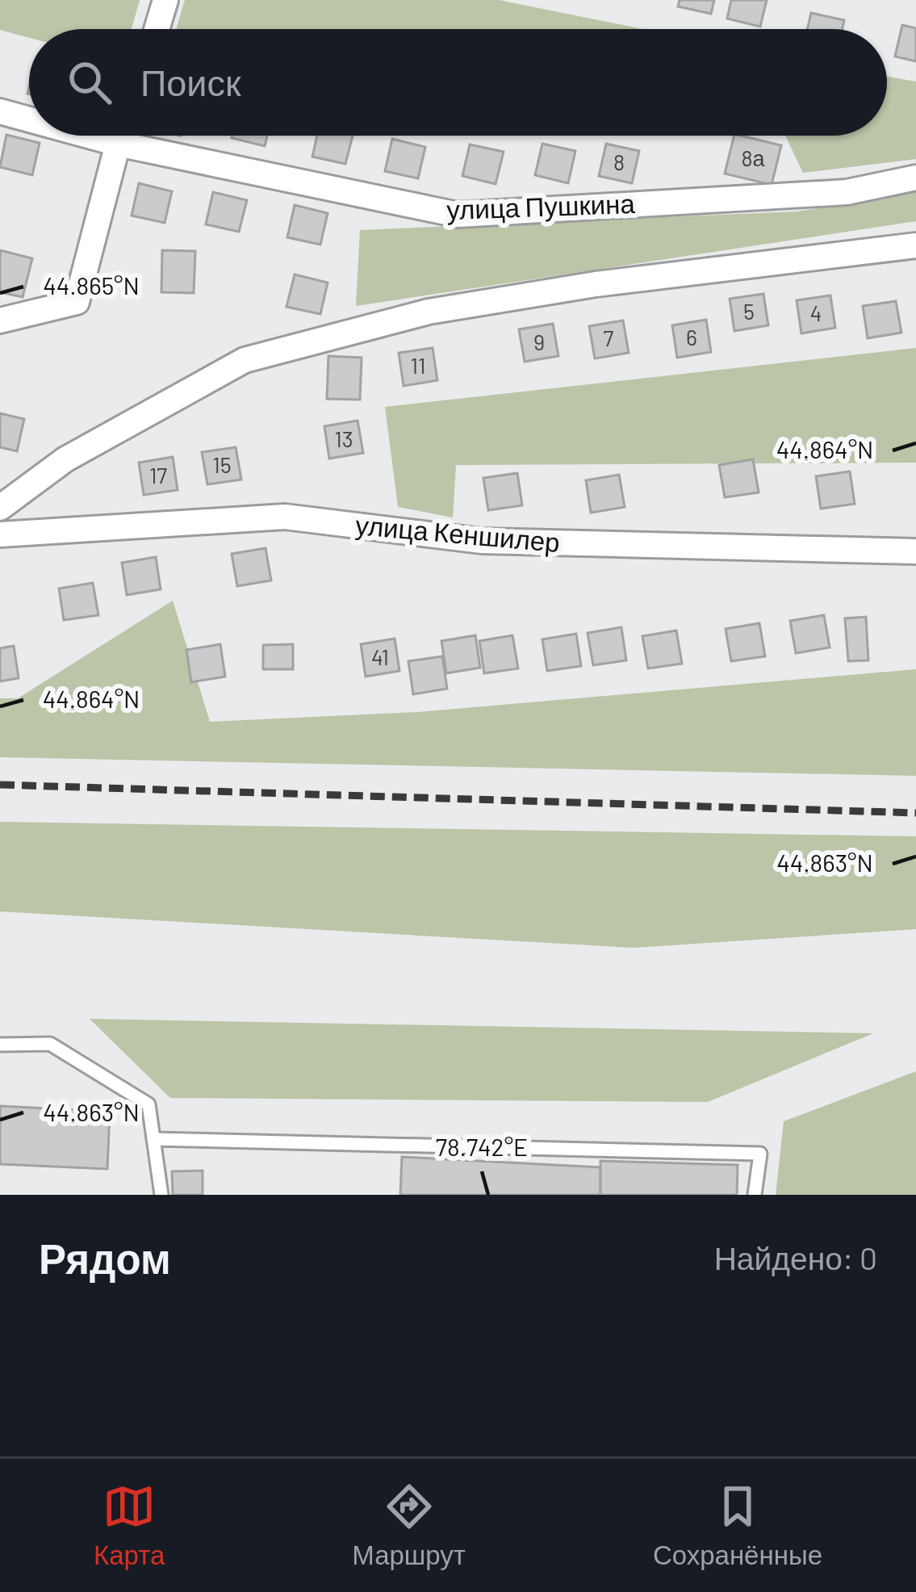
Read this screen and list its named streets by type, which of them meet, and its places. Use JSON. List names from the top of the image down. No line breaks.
{"streets":{"street":["улица Пушкина","улица Кеншилер"]},"house_numbers":["8а","8","5","4","6","7","9","11","13","15","17","41"],"page":{"search":"Поиск","heading":["Рядом","Найдено: 0"],"nav":["Карта","Маршрут","Сохранённые"]},"coordinates":["44.865°N","44.864°N","44.863°N","78.742°E"]}
